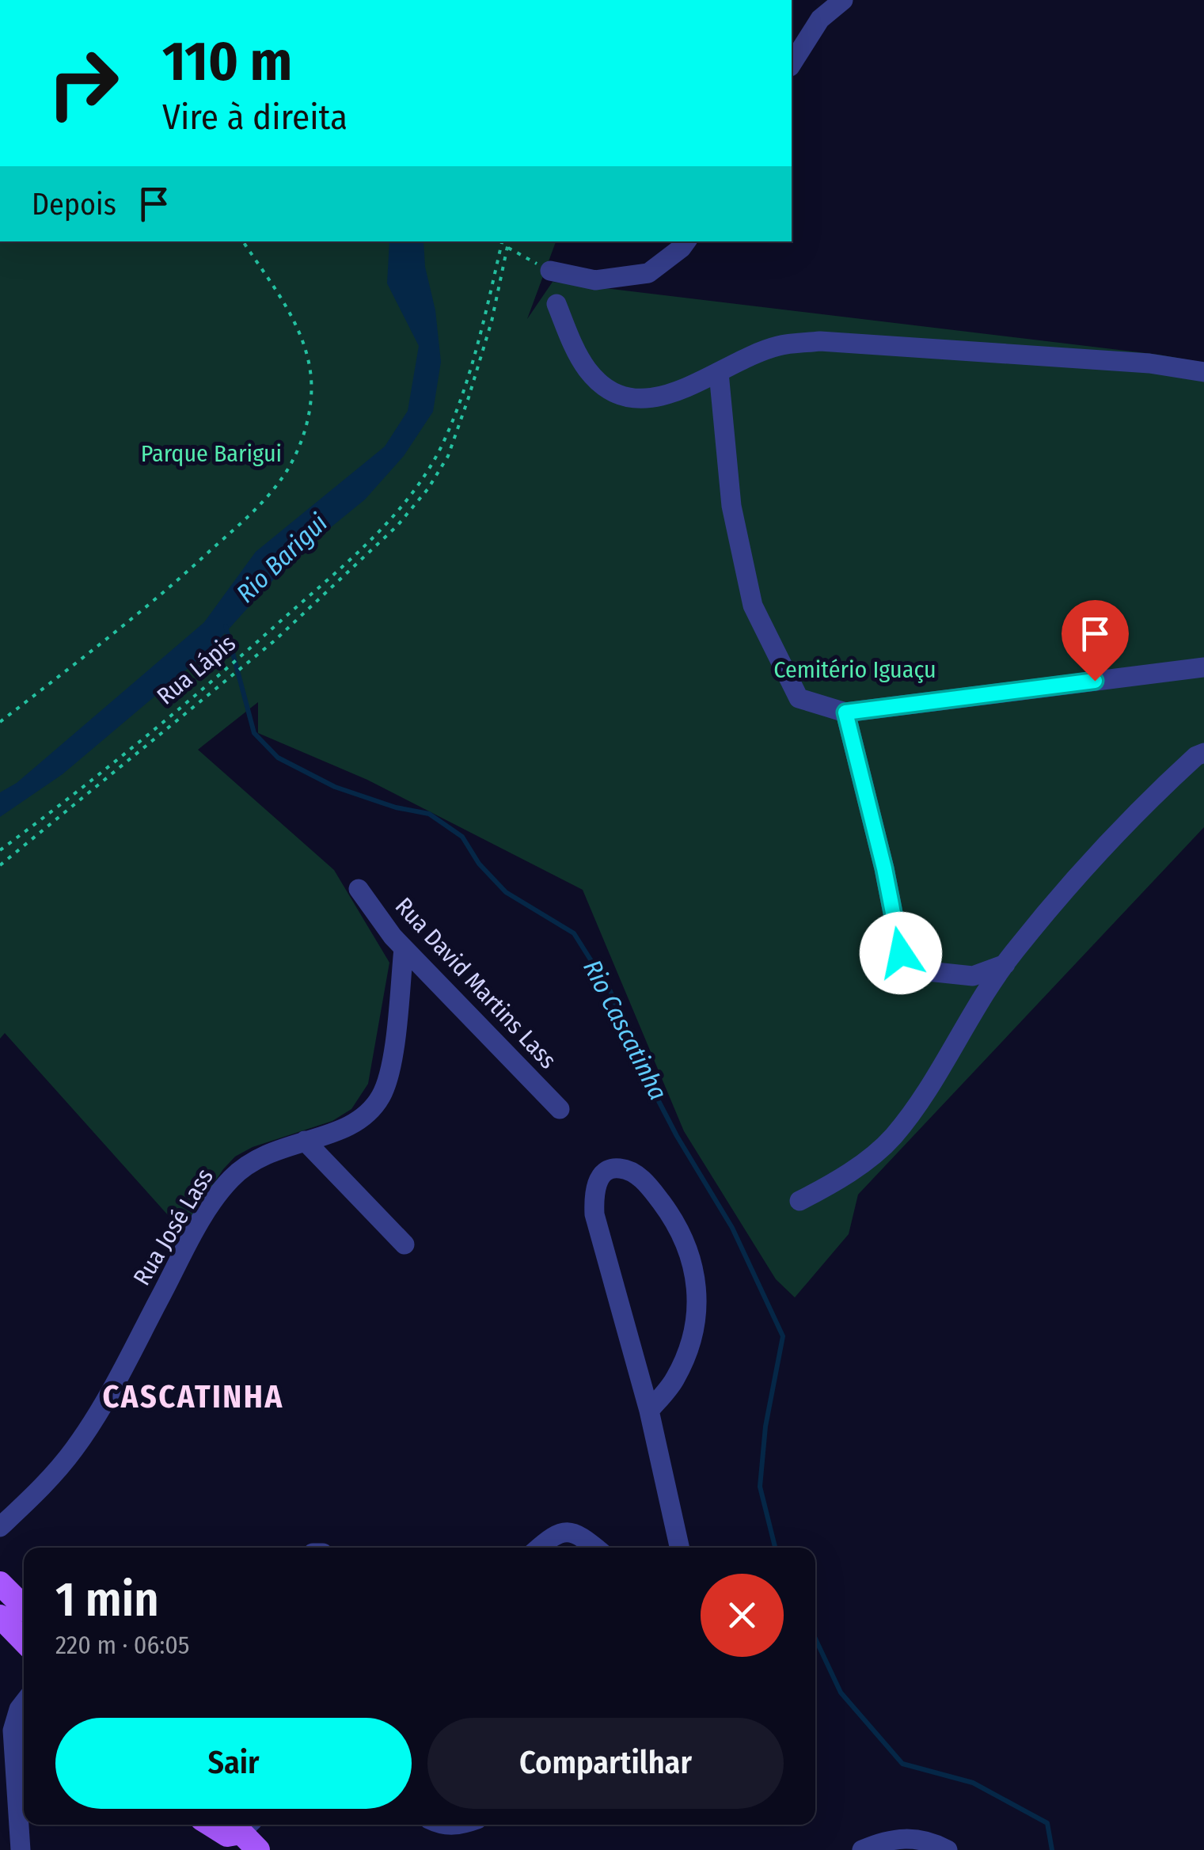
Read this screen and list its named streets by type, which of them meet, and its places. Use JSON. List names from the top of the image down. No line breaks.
{"streets":{"street":["Rua David Martins Lass","Rua José Lass"],"path":["Rua Lápis"]},"crossings":[["Rua David Martins Lass","Rua José Lass"]],"districts":["CASCATINHA"],"water":["Rio Barigui","Rio Cascatinha"],"parks":["Parque Barigui","Cemitério Iguaçu"],"page":{"turn":["110 m","Vire à direita"],"then":"Depois","heading":["1 min","220 m · 06:05"],"buttons":["Sair","Compartilhar"]}}
